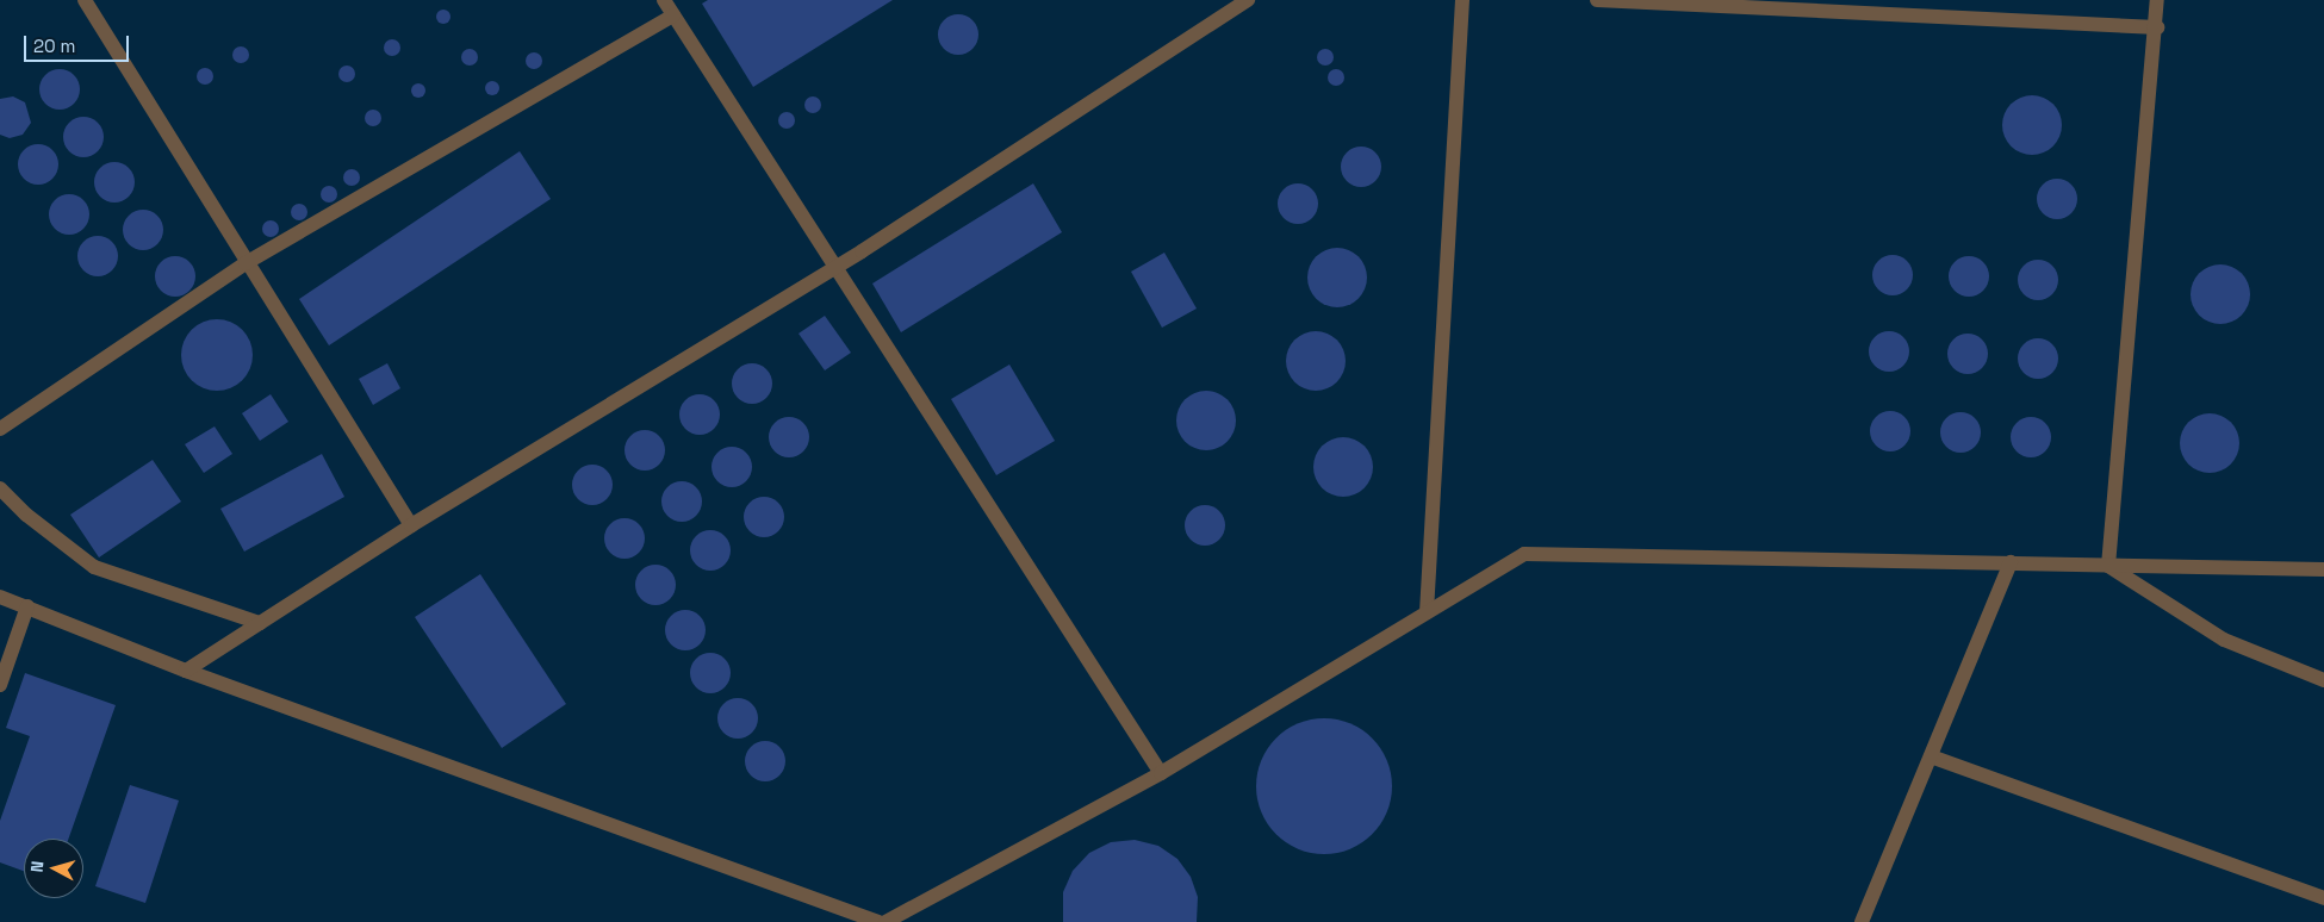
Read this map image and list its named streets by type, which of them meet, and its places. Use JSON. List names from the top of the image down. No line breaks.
{"scale_bar":"20 m","north":"left"}
